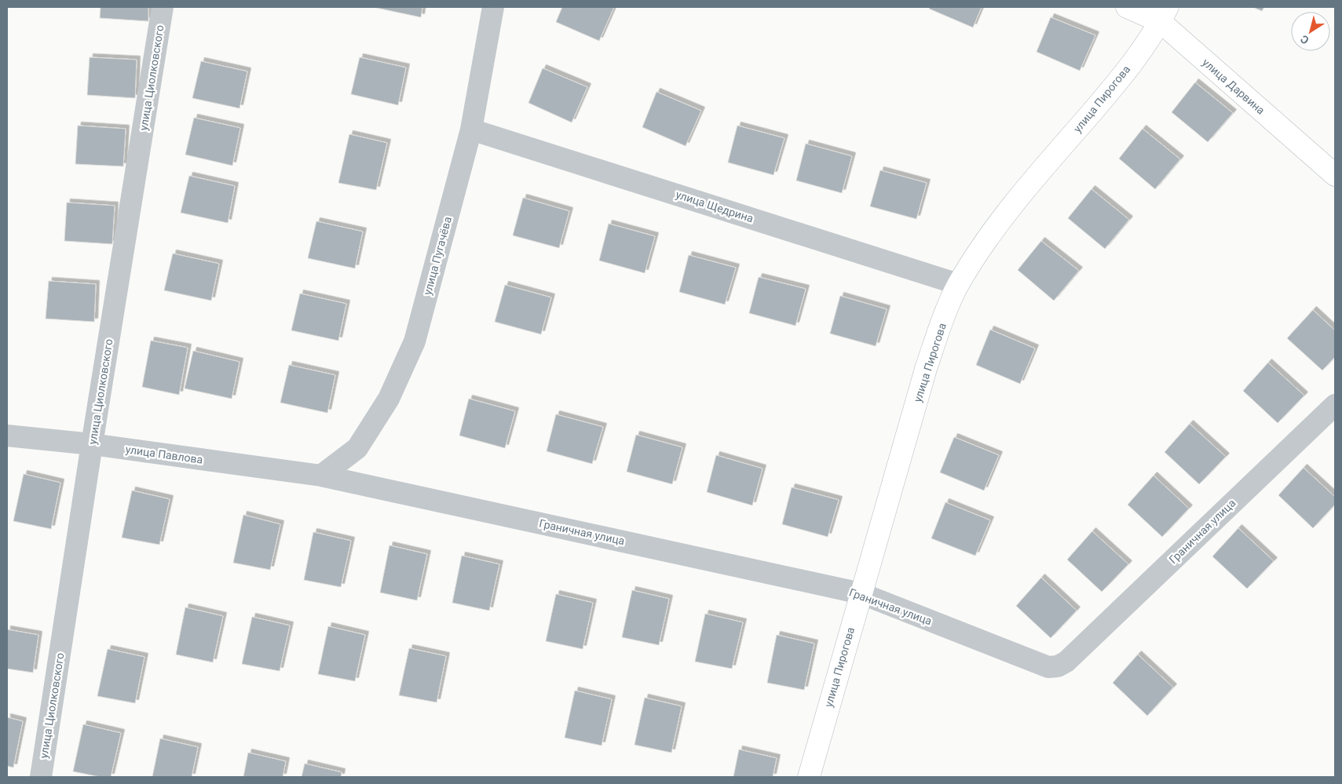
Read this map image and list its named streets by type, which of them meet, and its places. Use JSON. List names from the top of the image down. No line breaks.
{"streets":{"street":["улица Циолковского","улица Дарвина","улица Пирогова","улица Щедрина","улица Пугачёва","улица Павлова","Граничная улица"]},"crossings":[["улица Циолковского","улица Павлова"],["улица Дарвина","улица Пирогова"],["улица Пирогова","улица Щедрина"],["улица Пирогова","Граничная улица"],["улица Щедрина","улица Пугачёва"],["улица Пугачёва","улица Павлова"],["улица Пугачёва","Граничная улица"],["улица Павлова","Граничная улица"]],"north":"bottom left"}
